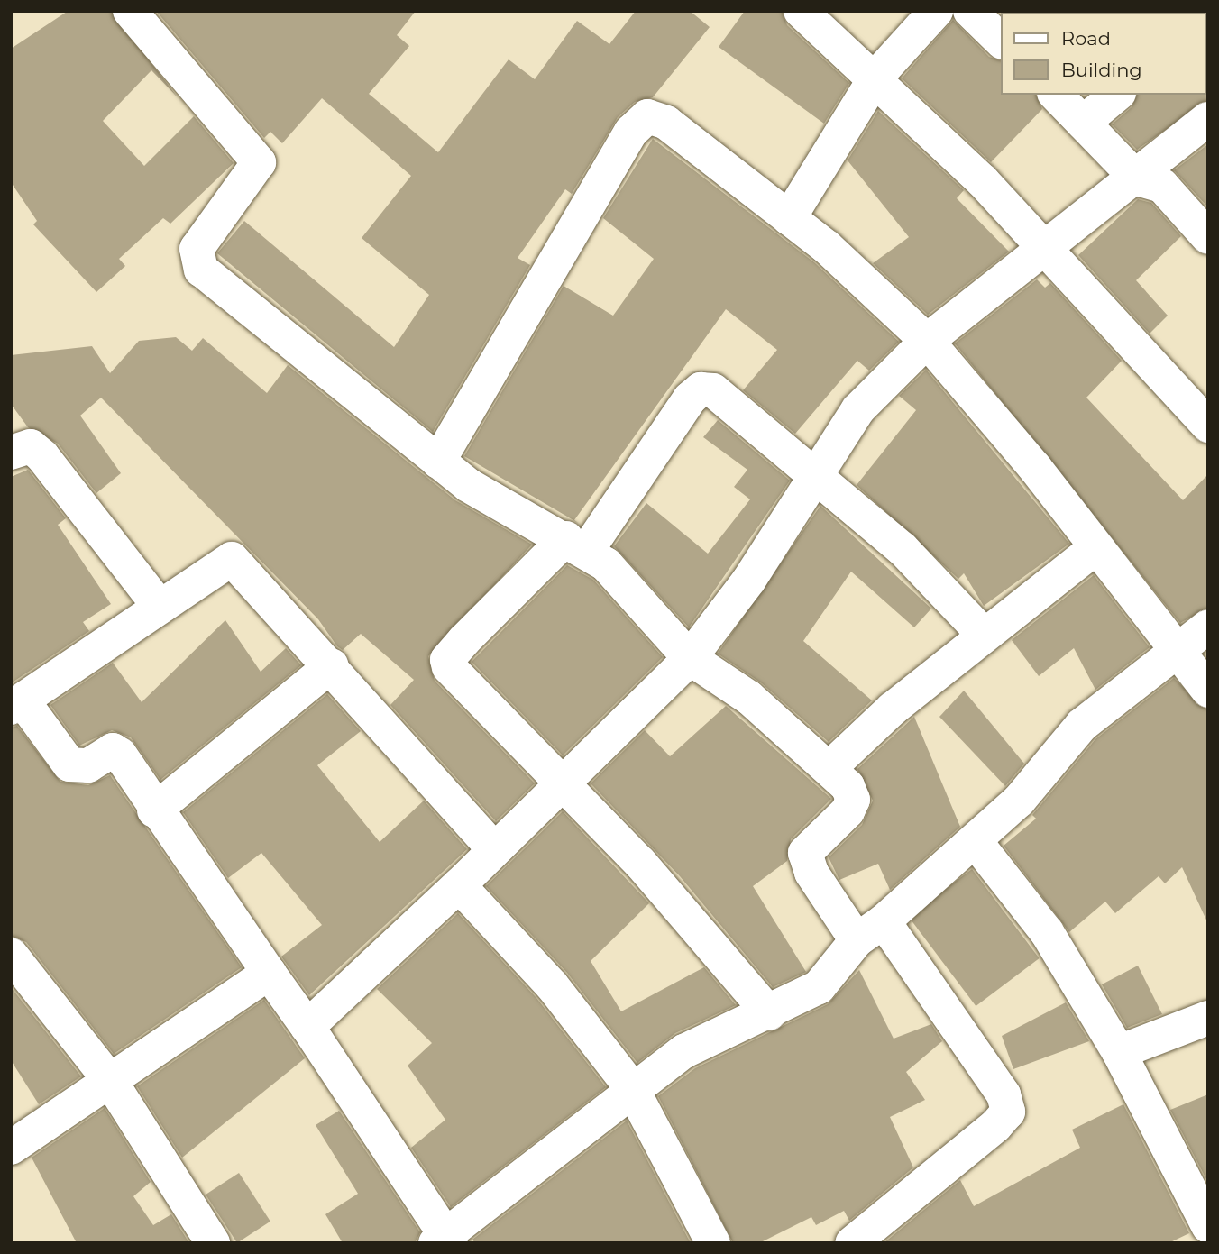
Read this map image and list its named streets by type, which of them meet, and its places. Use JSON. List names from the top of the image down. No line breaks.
{"legend":["Road","Building"]}
